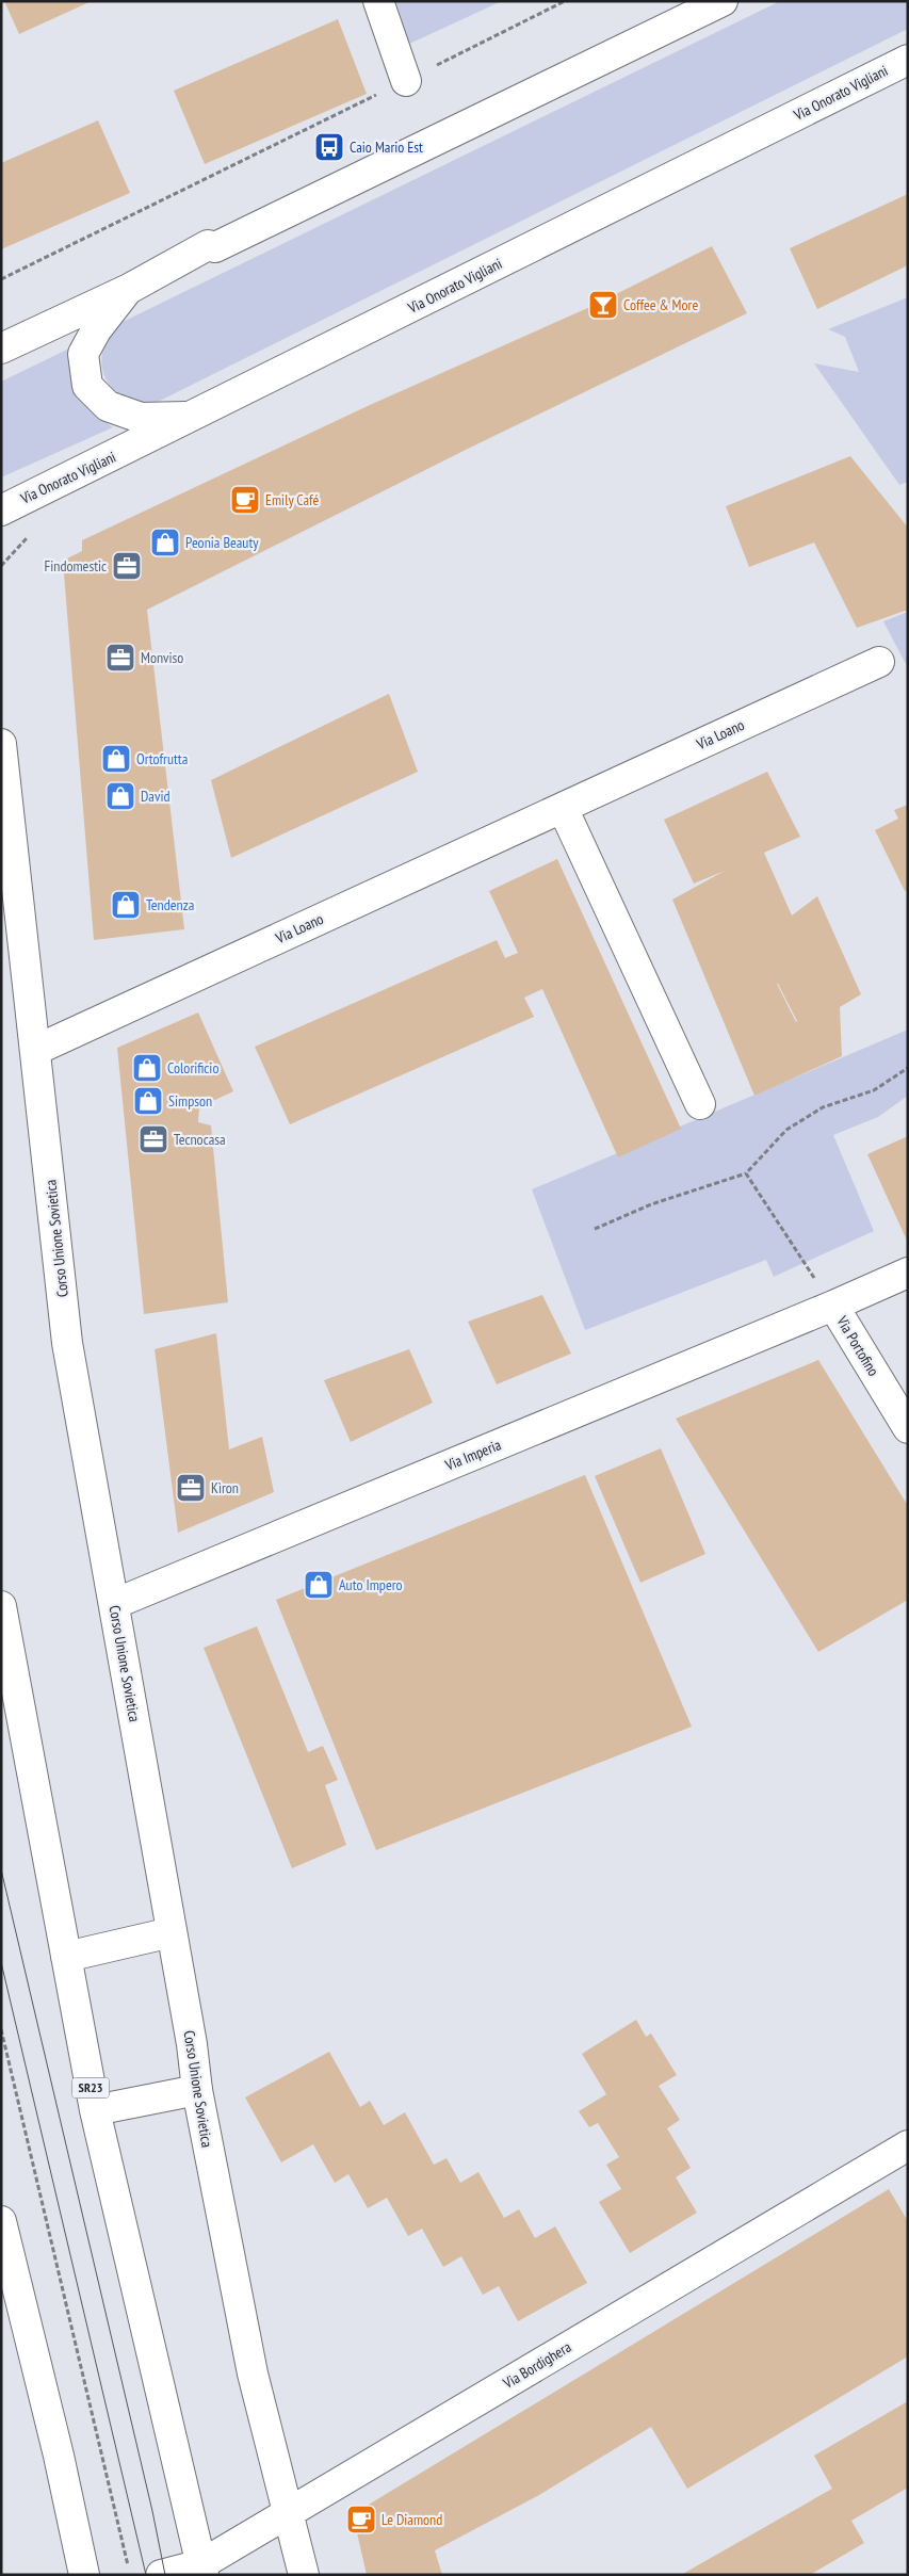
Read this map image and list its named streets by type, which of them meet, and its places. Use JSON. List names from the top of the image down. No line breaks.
{"streets":{"street":["Via Onorato Vigliani","Via Loano","Corso Unione Sovietica","Via Portofino","Via Imperia","SR23","Via Bordighera"]},"crossings":[["Via Loano","Corso Unione Sovietica"],["Corso Unione Sovietica","Via Imperia"],["Corso Unione Sovietica","Via Bordighera"],["Via Portofino","Via Imperia"],["SR23","Via Bordighera"]],"places":{"bus stop":["Caio Mario Est"],"bar":["Coffee & More"],"cafe":["Emily Café","Le Diamond"],"shop":["Peonia Beauty","Ortofrutta","David","Tendenza","Colorificio","Simpson","Auto Impero"],"office":["Findomestic","Monviso","Tecnocasa","Kìron"]}}
